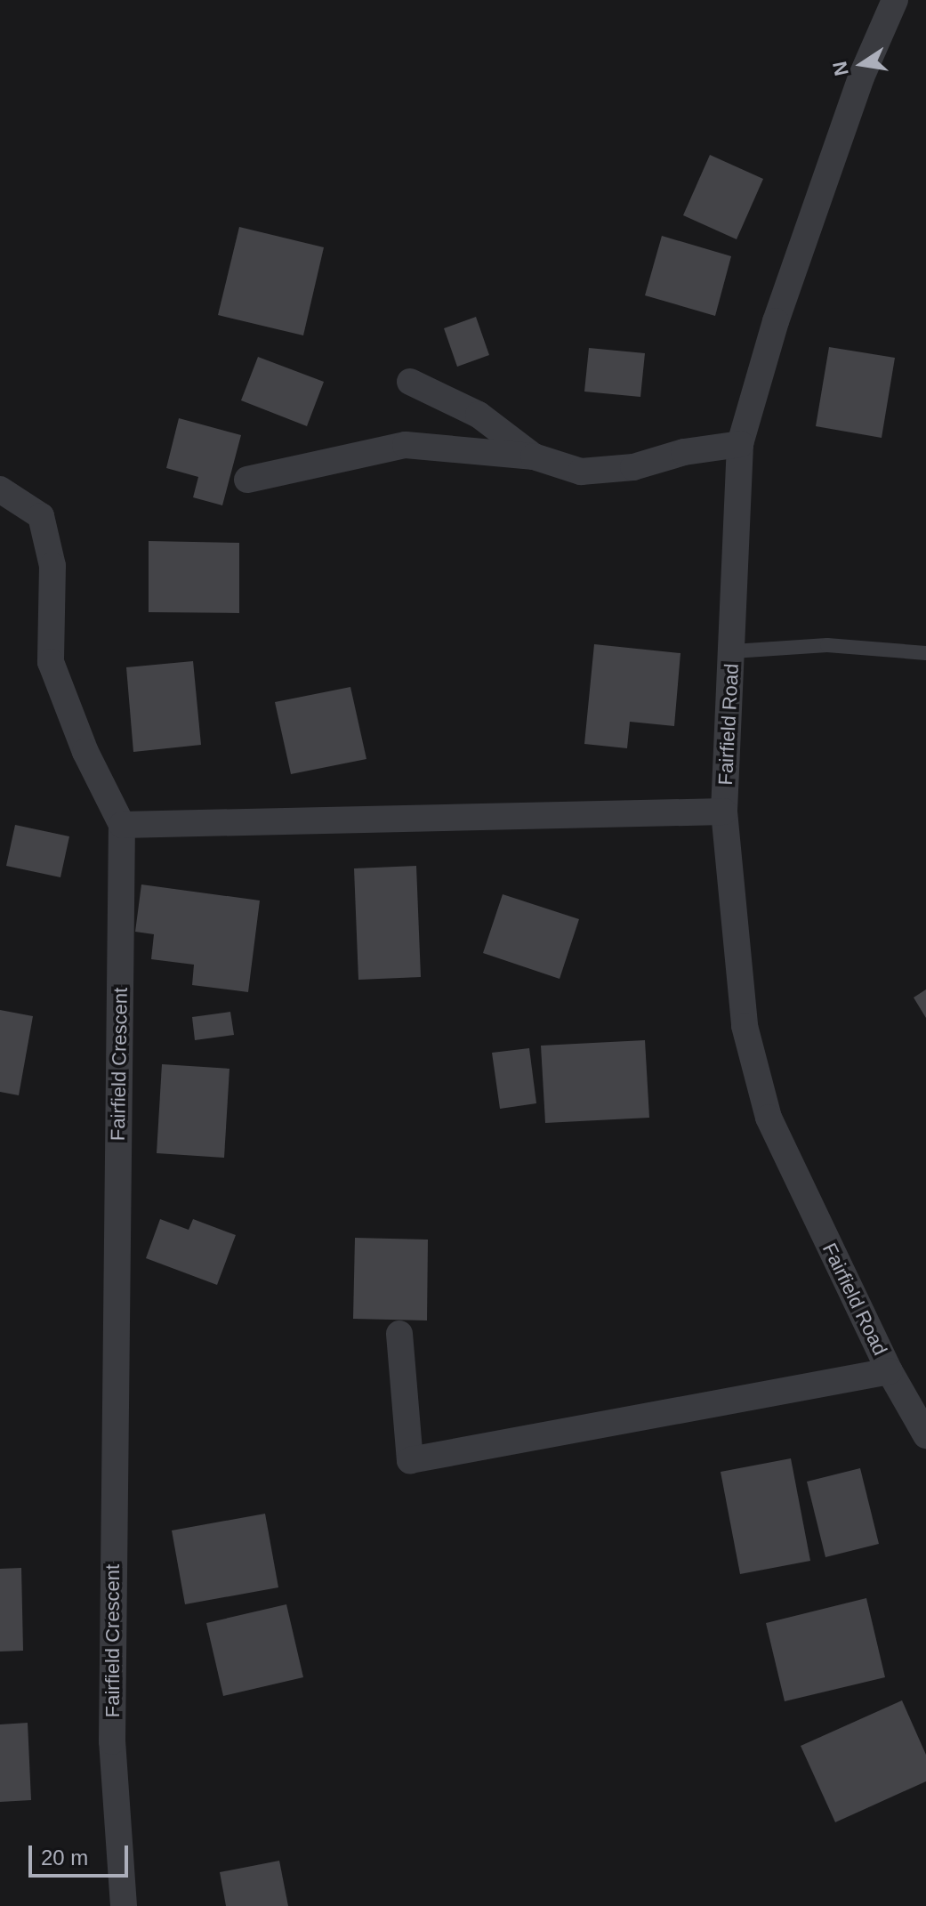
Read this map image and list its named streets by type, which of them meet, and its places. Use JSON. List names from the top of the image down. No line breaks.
{"streets":{"street":["Fairfield Road","Fairfield Crescent"]},"scale_bar":"20 m","north":"left"}
